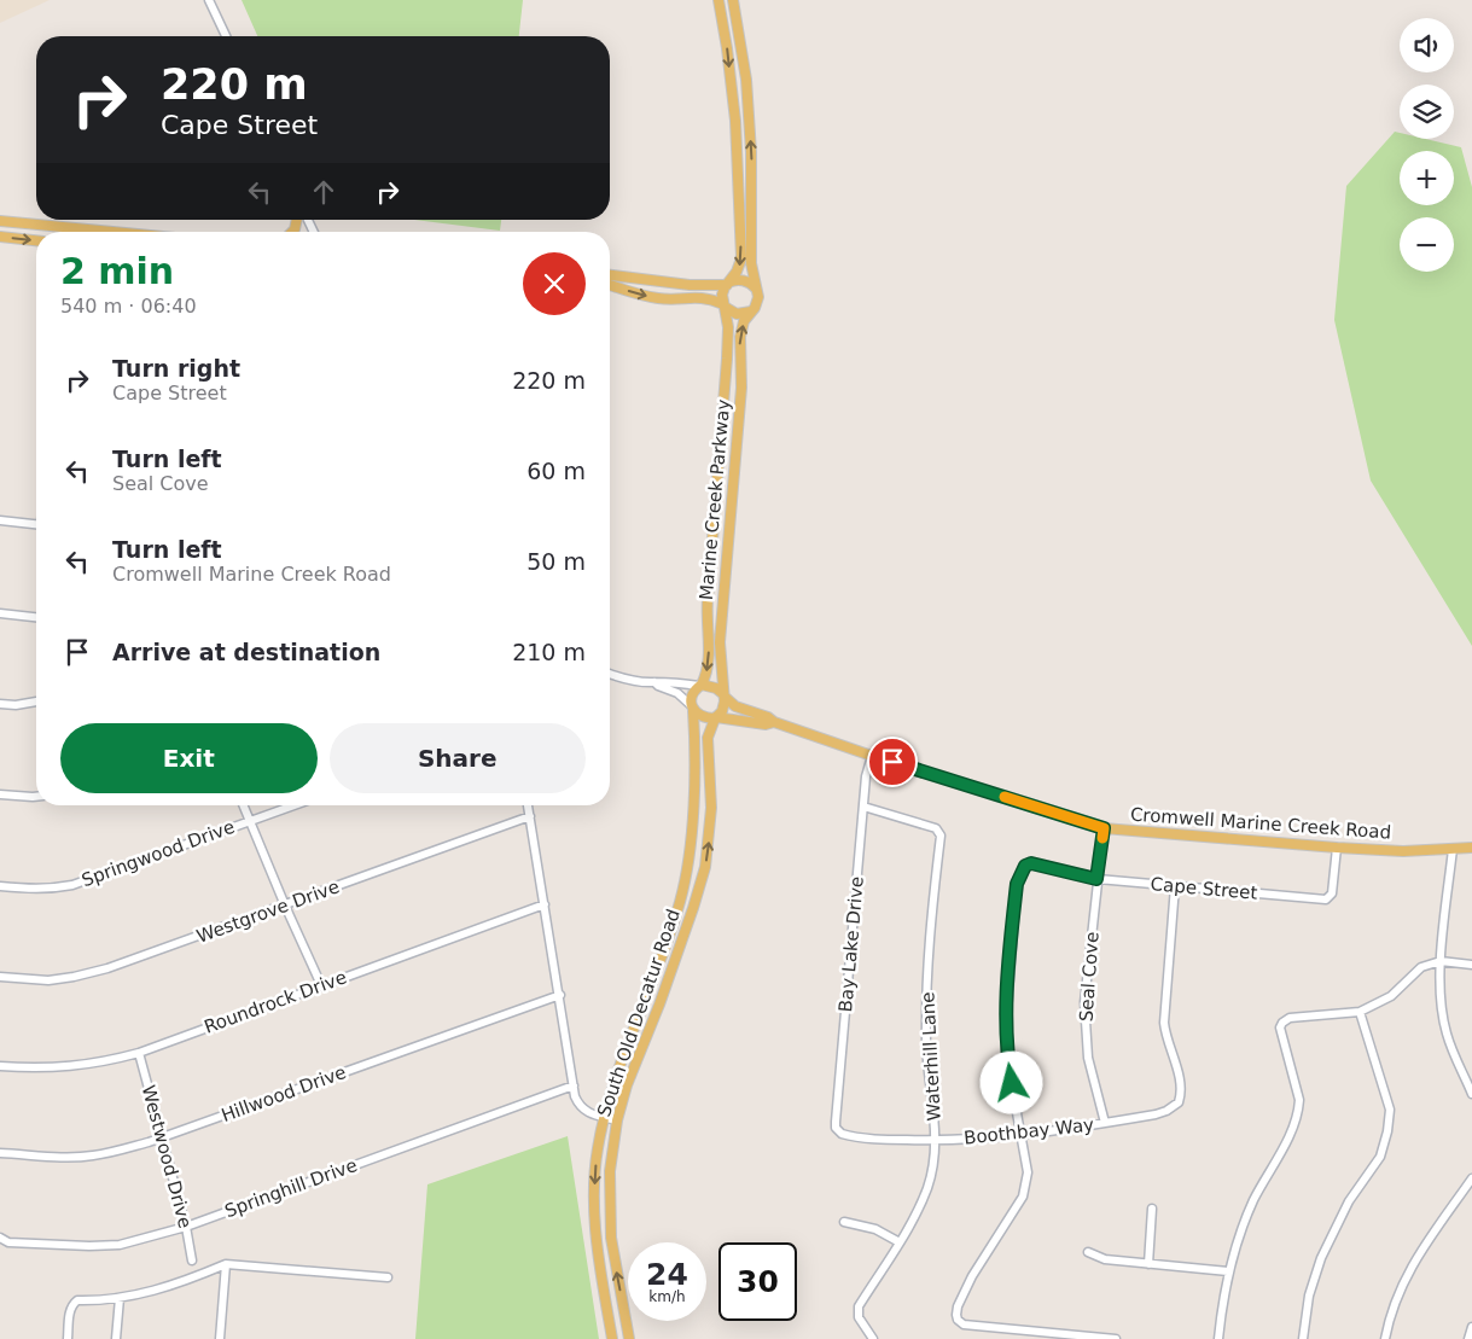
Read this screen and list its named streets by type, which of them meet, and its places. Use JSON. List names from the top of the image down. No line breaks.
{"streets":{"main road":["Marine Creek Parkway","Cromwell Marine Creek Road","South Old Decatur Road"],"street":["Springwood Drive","Cape Street","Westgrove Drive","Bay Lake Drive","Seal Cove","Roundrock Drive","Waterhill Lane","Hillwood Drive","Boothbay Way","Westwood Drive","Springhill Drive"]},"crossings":[["Marine Creek Parkway","Cromwell Marine Creek Road"],["Marine Creek Parkway","South Old Decatur Road"],["Cromwell Marine Creek Road","Cape Street"],["Cromwell Marine Creek Road","Bay Lake Drive"],["Cromwell Marine Creek Road","Seal Cove"],["Cromwell Marine Creek Road","South Old Decatur Road"],["Cape Street","Seal Cove"],["Cape Street","Boothbay Way"],["Westgrove Drive","South Old Decatur Road"],["Bay Lake Drive","Waterhill Lane"],["Bay Lake Drive","Boothbay Way"],["Seal Cove","Boothbay Way"],["Roundrock Drive","South Old Decatur Road"],["Roundrock Drive","Westwood Drive"],["South Old Decatur Road","Hillwood Drive"],["South Old Decatur Road","Springhill Drive"],["Waterhill Lane","Boothbay Way"],["Hillwood Drive","Westwood Drive"],["Westwood Drive","Springhill Drive"]],"page":{"map_buttons":["+","−"],"turn":["220 m","Cape Street"],"heading":["2 min","540 m · 06:40"],"list":[{"name":"Turn right","note":"Cape Street","value":"220 m"},{"name":"Turn left","note":"Seal Cove","value":"60 m"},{"name":"Turn left","note":"Cromwell Marine Creek Road","value":"50 m"},{"name":"Arrive at destination","value":"210 m"}],"buttons":["Exit","Share"],"speed":"24 km/h","limit":"30"}}
